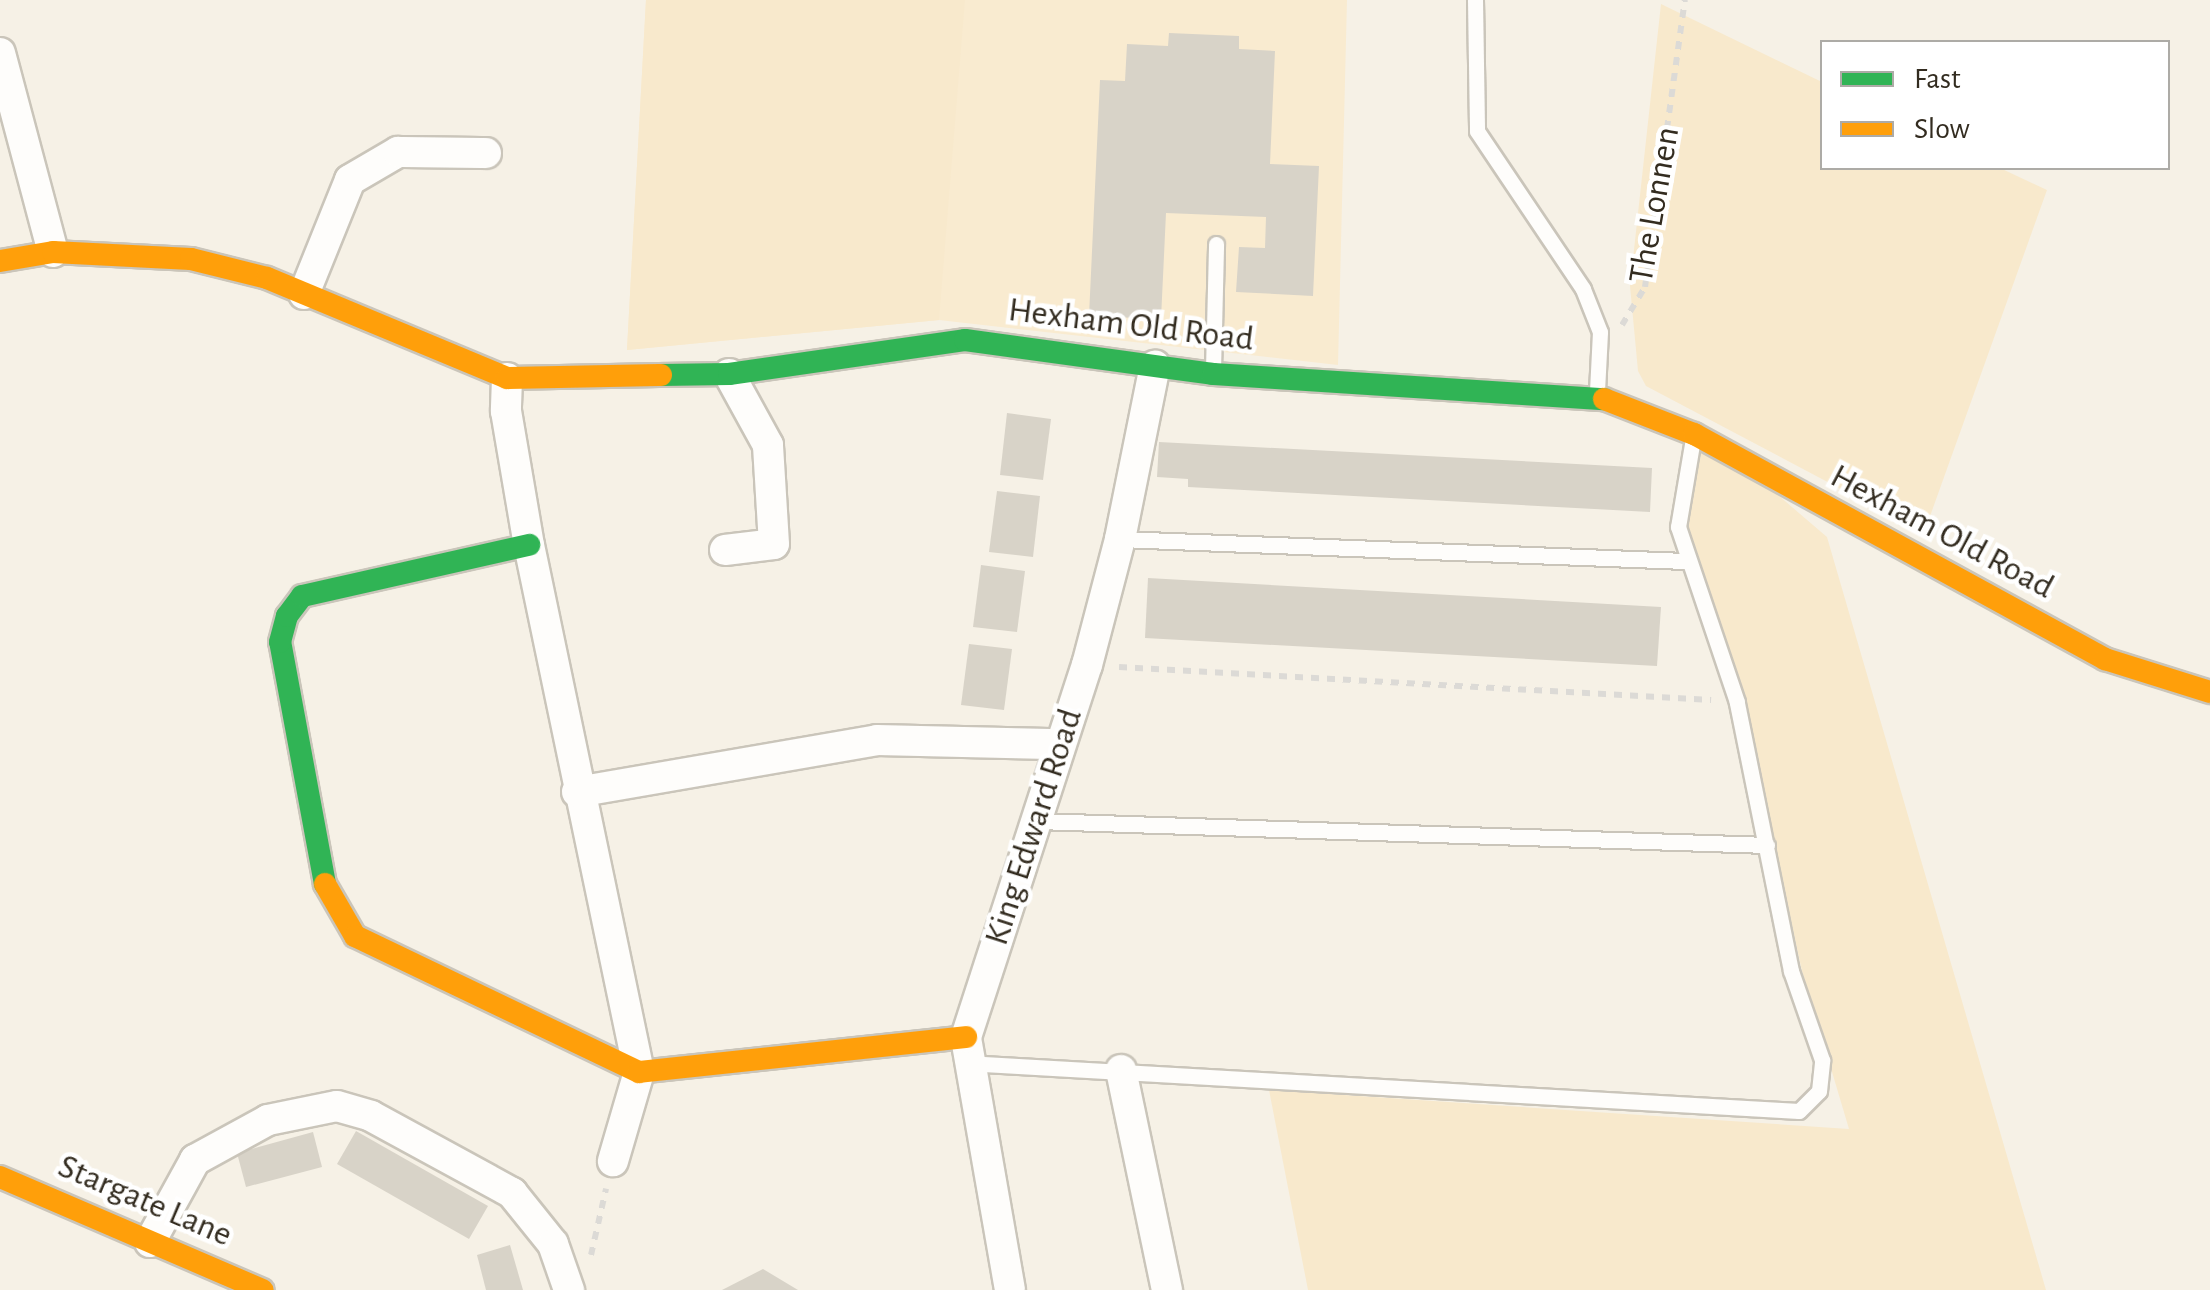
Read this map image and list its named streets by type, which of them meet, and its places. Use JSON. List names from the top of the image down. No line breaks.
{"streets":{"street":["Hexham Old Road","King Edward Road","Stargate Lane"],"path":["The Lonnen"]},"crossings":[["Hexham Old Road","King Edward Road"]],"legend":["Fast","Slow"]}
